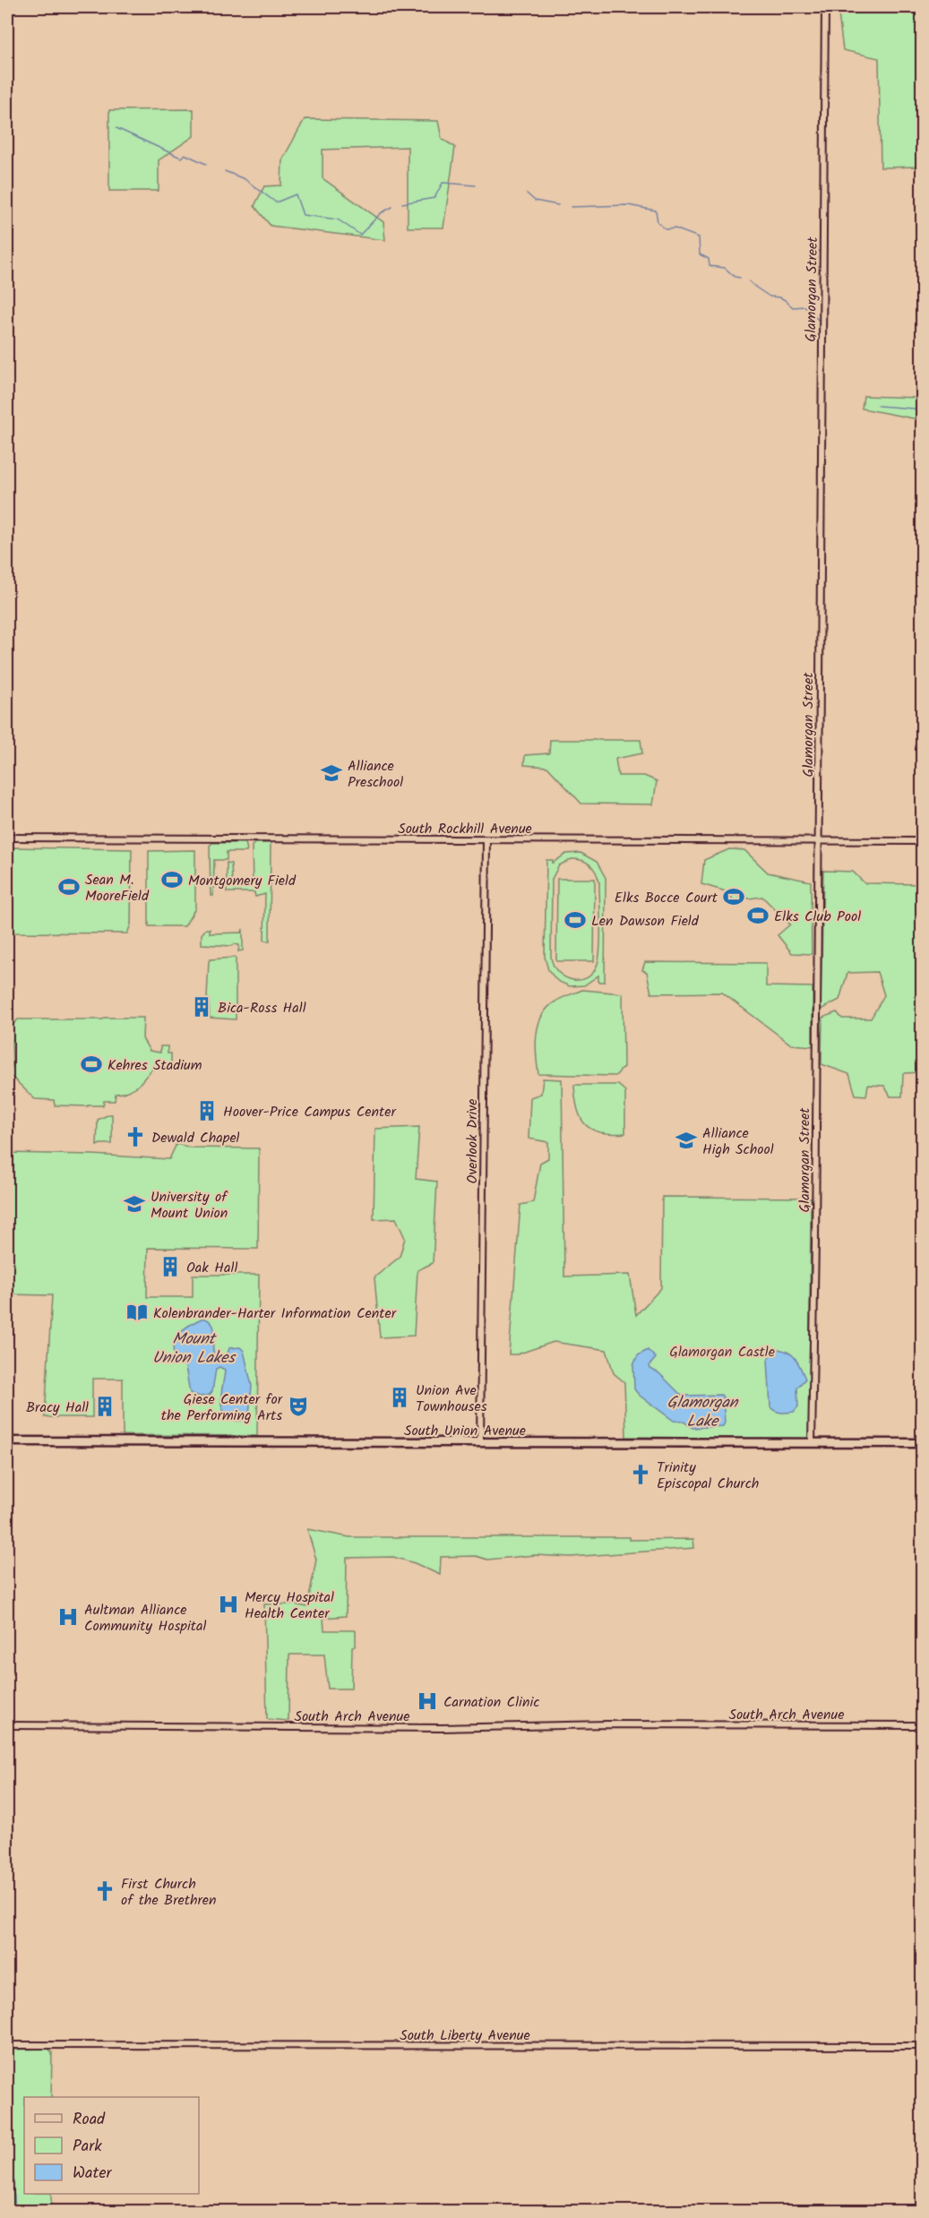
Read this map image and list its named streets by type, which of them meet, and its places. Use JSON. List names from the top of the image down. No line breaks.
{"streets":{"main road":["South Union Avenue"],"street":["Glamorgan Street","South Rockhill Avenue","Overlook Drive","South Arch Avenue","South Liberty Avenue"]},"crossings":[["Glamorgan Street","South Rockhill Avenue"],["Glamorgan Street","South Union Avenue"],["South Rockhill Avenue","Overlook Drive"],["Overlook Drive","South Union Avenue"]],"water":["Mount Union Lakes","Glamorgan Lake"],"parks":["Glamorgan Castle"],"places":{"school or university":["Alliance Preschool","Alliance High School","University of Mount Union"],"sports":["Montgomery Field","Sean M. MooreField","Elks Bocce Court","Elks Club Pool","Len Dawson Field","Kehres Stadium"],"building":["Bica-Ross Hall","Hoover-Price Campus Center","Oak Hall","Union Ave Townhouses","Bracy Hall"],"church":["Dewald Chapel","Trinity Episcopal Church","First Church of the Brethren"],"library":["Kolenbrander-Harter Information Center"],"theatre":["Giese Center for the Performing Arts"],"hospital":["Mercy Hospital Health Center","Aultman Alliance Community Hospital","Carnation Clinic"]},"legend":["Road","Park","Water"]}
